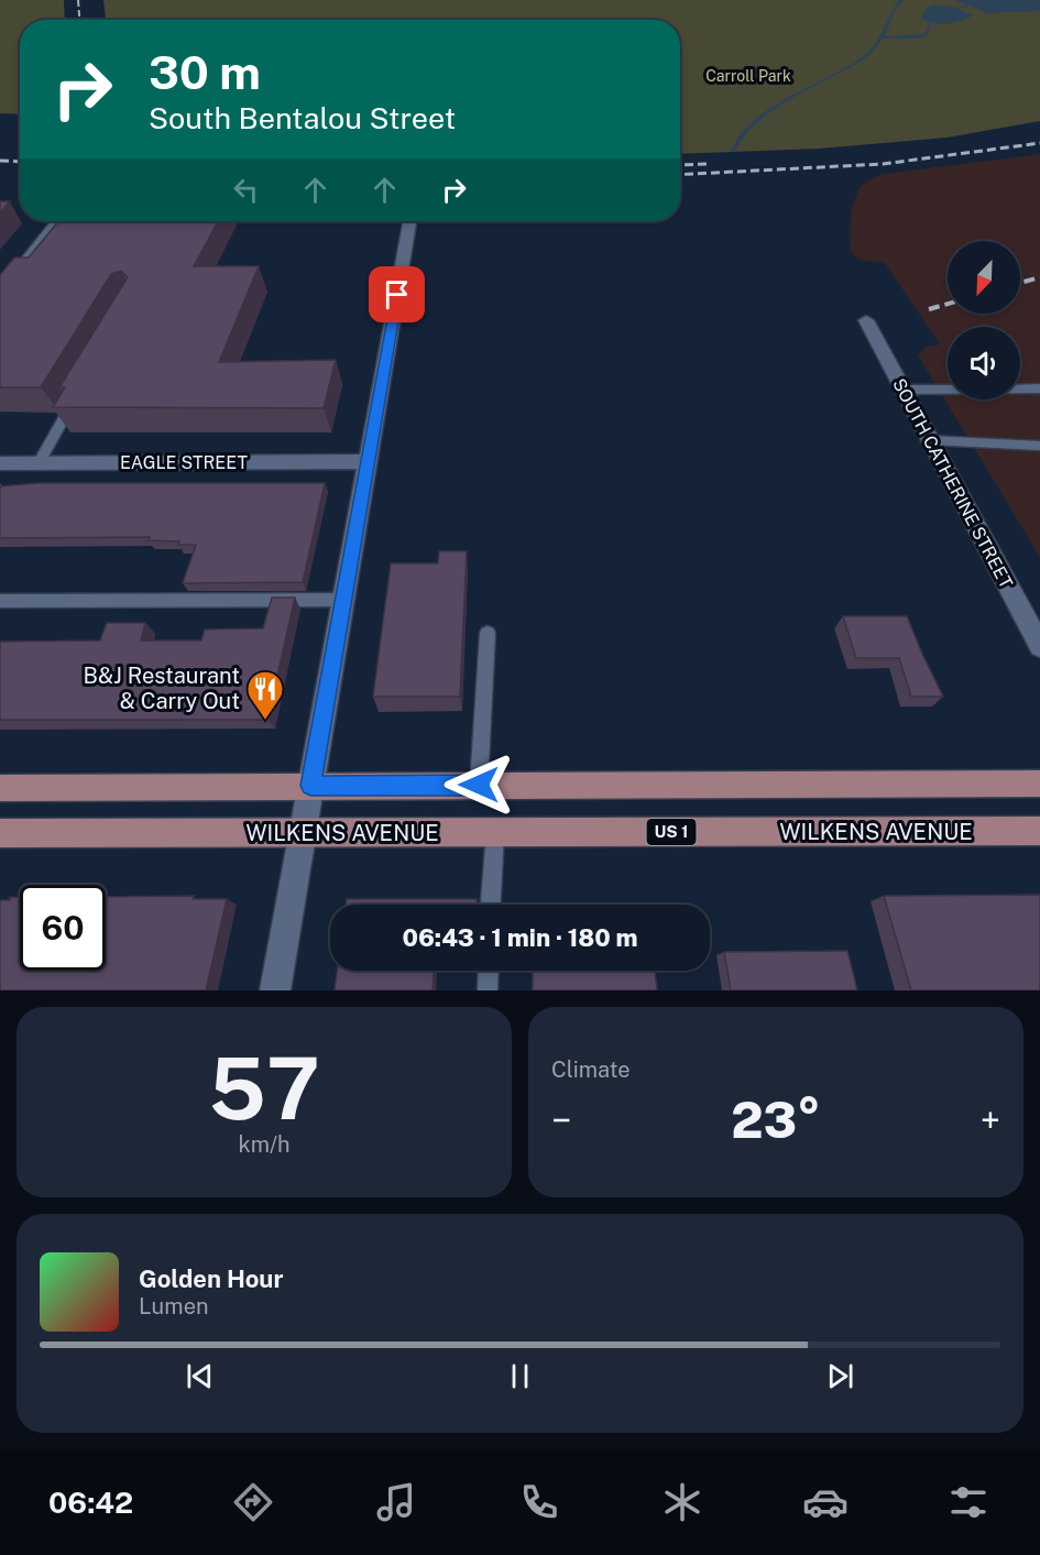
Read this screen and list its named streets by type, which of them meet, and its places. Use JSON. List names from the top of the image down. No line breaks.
{"streets":{"main road":["US 1","WILKENS AVENUE"],"street":["EAGLE STREET","SOUTH CATHERINE STREET"]},"parks":["Carroll Park"],"places":{"restaurant":["B&J Restaurant & Carry Out"]},"north":"bottom left","page":{"turn":["30 m","South Bentalou Street"],"limit":"60","trip":"06:43 · 1 min · 180 m","tile":[["57","km/h"],"Climate"],"heat":["−","23°","+"],"song":["Golden Hour","Lumen"],"tabs":"06:42"}}
